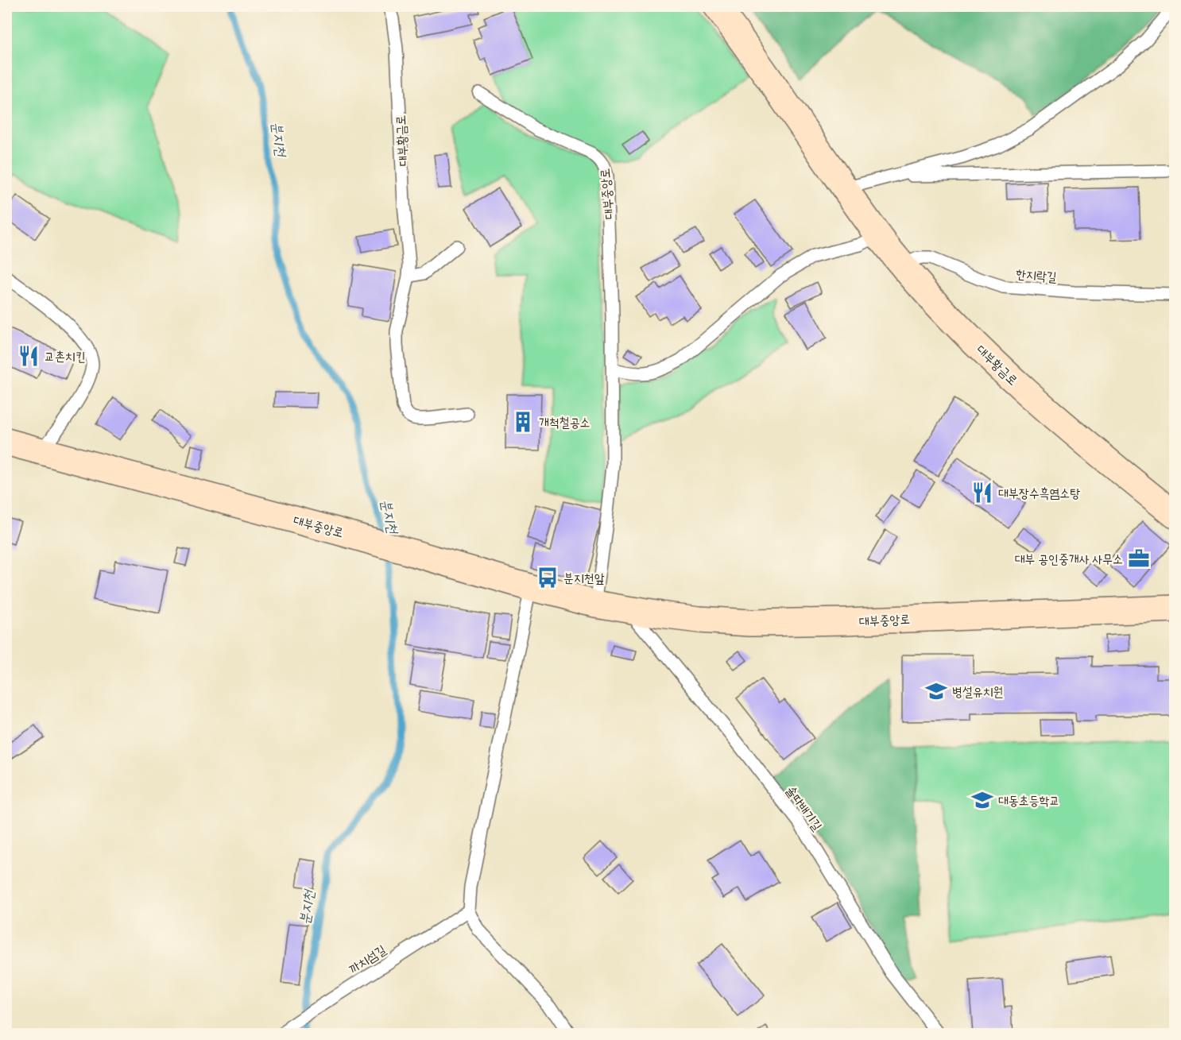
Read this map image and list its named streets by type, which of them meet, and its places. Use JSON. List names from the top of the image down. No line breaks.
{"streets":{"street":["대부황금로","대부중앙로"],"lane":["한지락길","솔따배기길","까치섬길"]},"crossings":[["대부황금로","한지락길"],["대부중앙로","솔따배기길"]],"water":["분지천"],"places":{"restaurant":["교촌치킨","대부장수흑염소탕"],"building":["개척철공소"],"office":["대부 공인중개사 사무소"],"bus stop":["분지천앞"],"school or university":["병설유치원","대동초등학교"]}}
